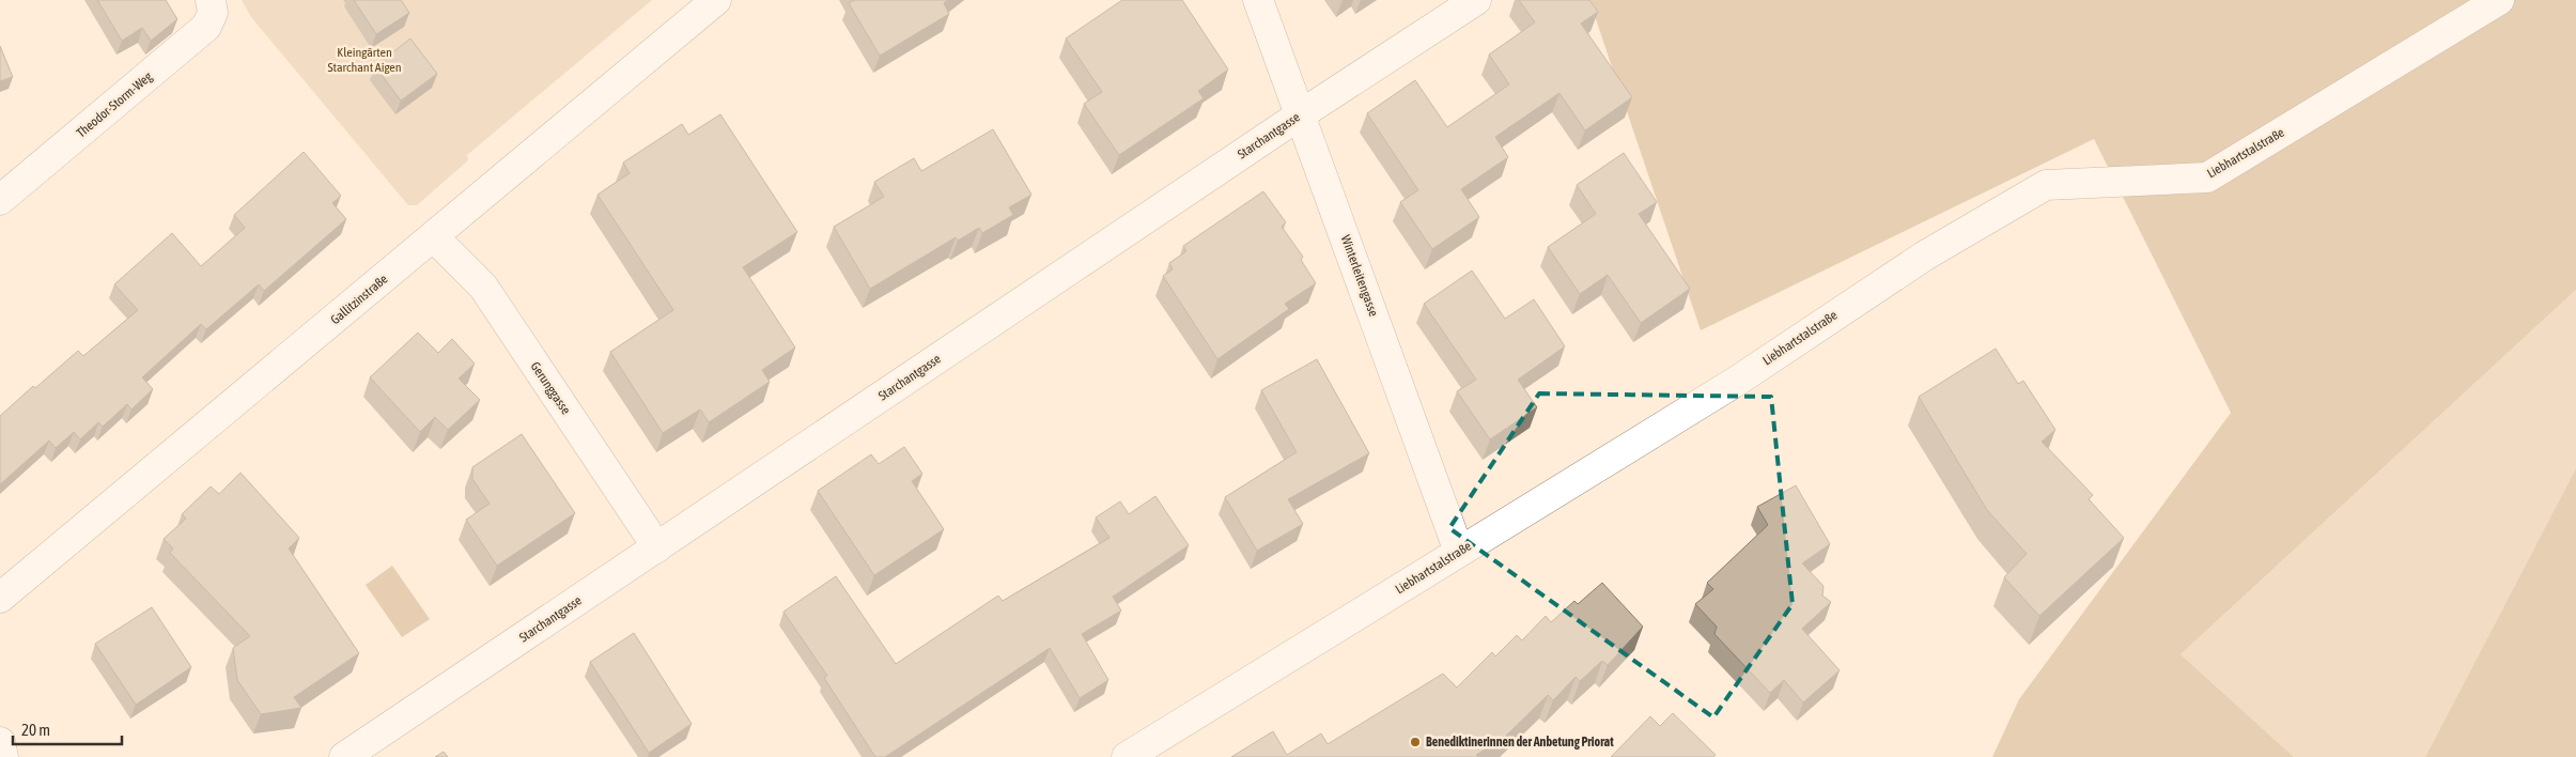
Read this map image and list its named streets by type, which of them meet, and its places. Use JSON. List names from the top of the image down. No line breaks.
{"streets":{"street":["Theodor-Storm-Weg","Starchantgasse","Liebhartstalstraße","Winterleitengasse","Gallitzinstraße","Gerunggasse"]},"crossings":[["Starchantgasse","Winterleitengasse"],["Starchantgasse","Gerunggasse"],["Liebhartstalstraße","Winterleitengasse"],["Gallitzinstraße","Gerunggasse"]],"parks":["Kleingärten Starchant Aigen"],"places":["Benediktinerinnen der Anbetung Priorat"],"scale_bar":"20 m"}
